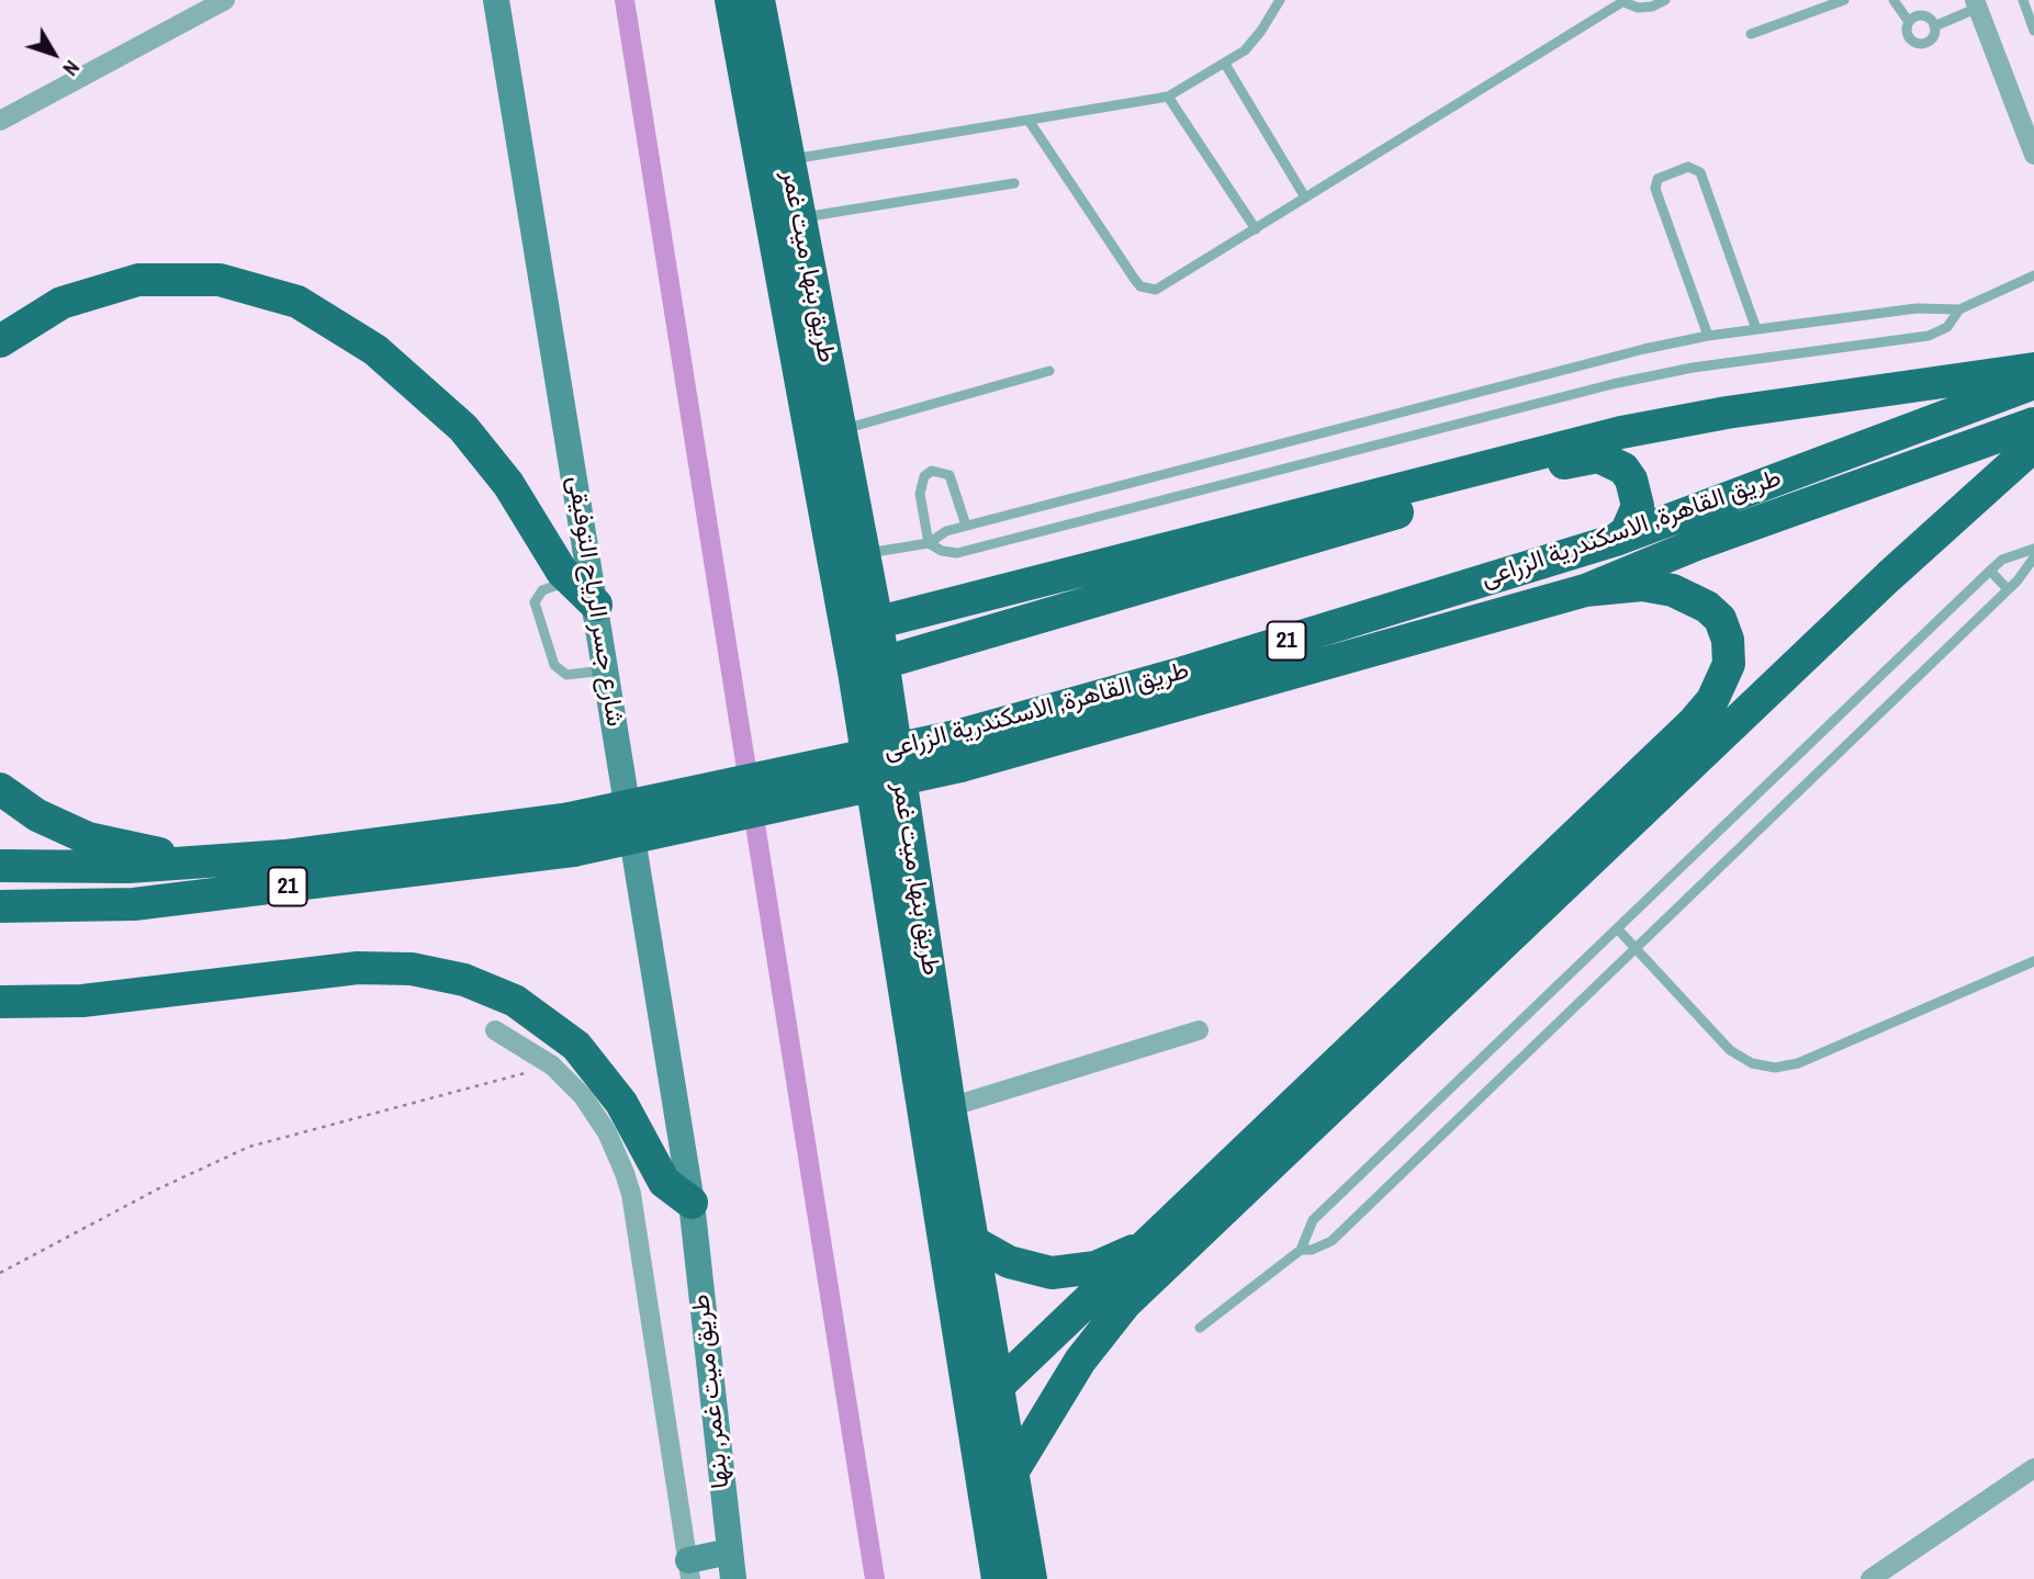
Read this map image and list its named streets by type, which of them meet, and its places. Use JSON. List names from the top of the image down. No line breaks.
{"streets":{"highway":["طريق بنها, ميت غمر","طريق القاهرة, الاسكندرية الزراعى","21"],"main road":["شارع جسر الرياح التوفيقى","طريق ميت غمر, بنها"]},"crossings":[["شارع جسر الرياح التوفيقى","طريق ميت غمر, بنها"]],"north":"bottom right"}
